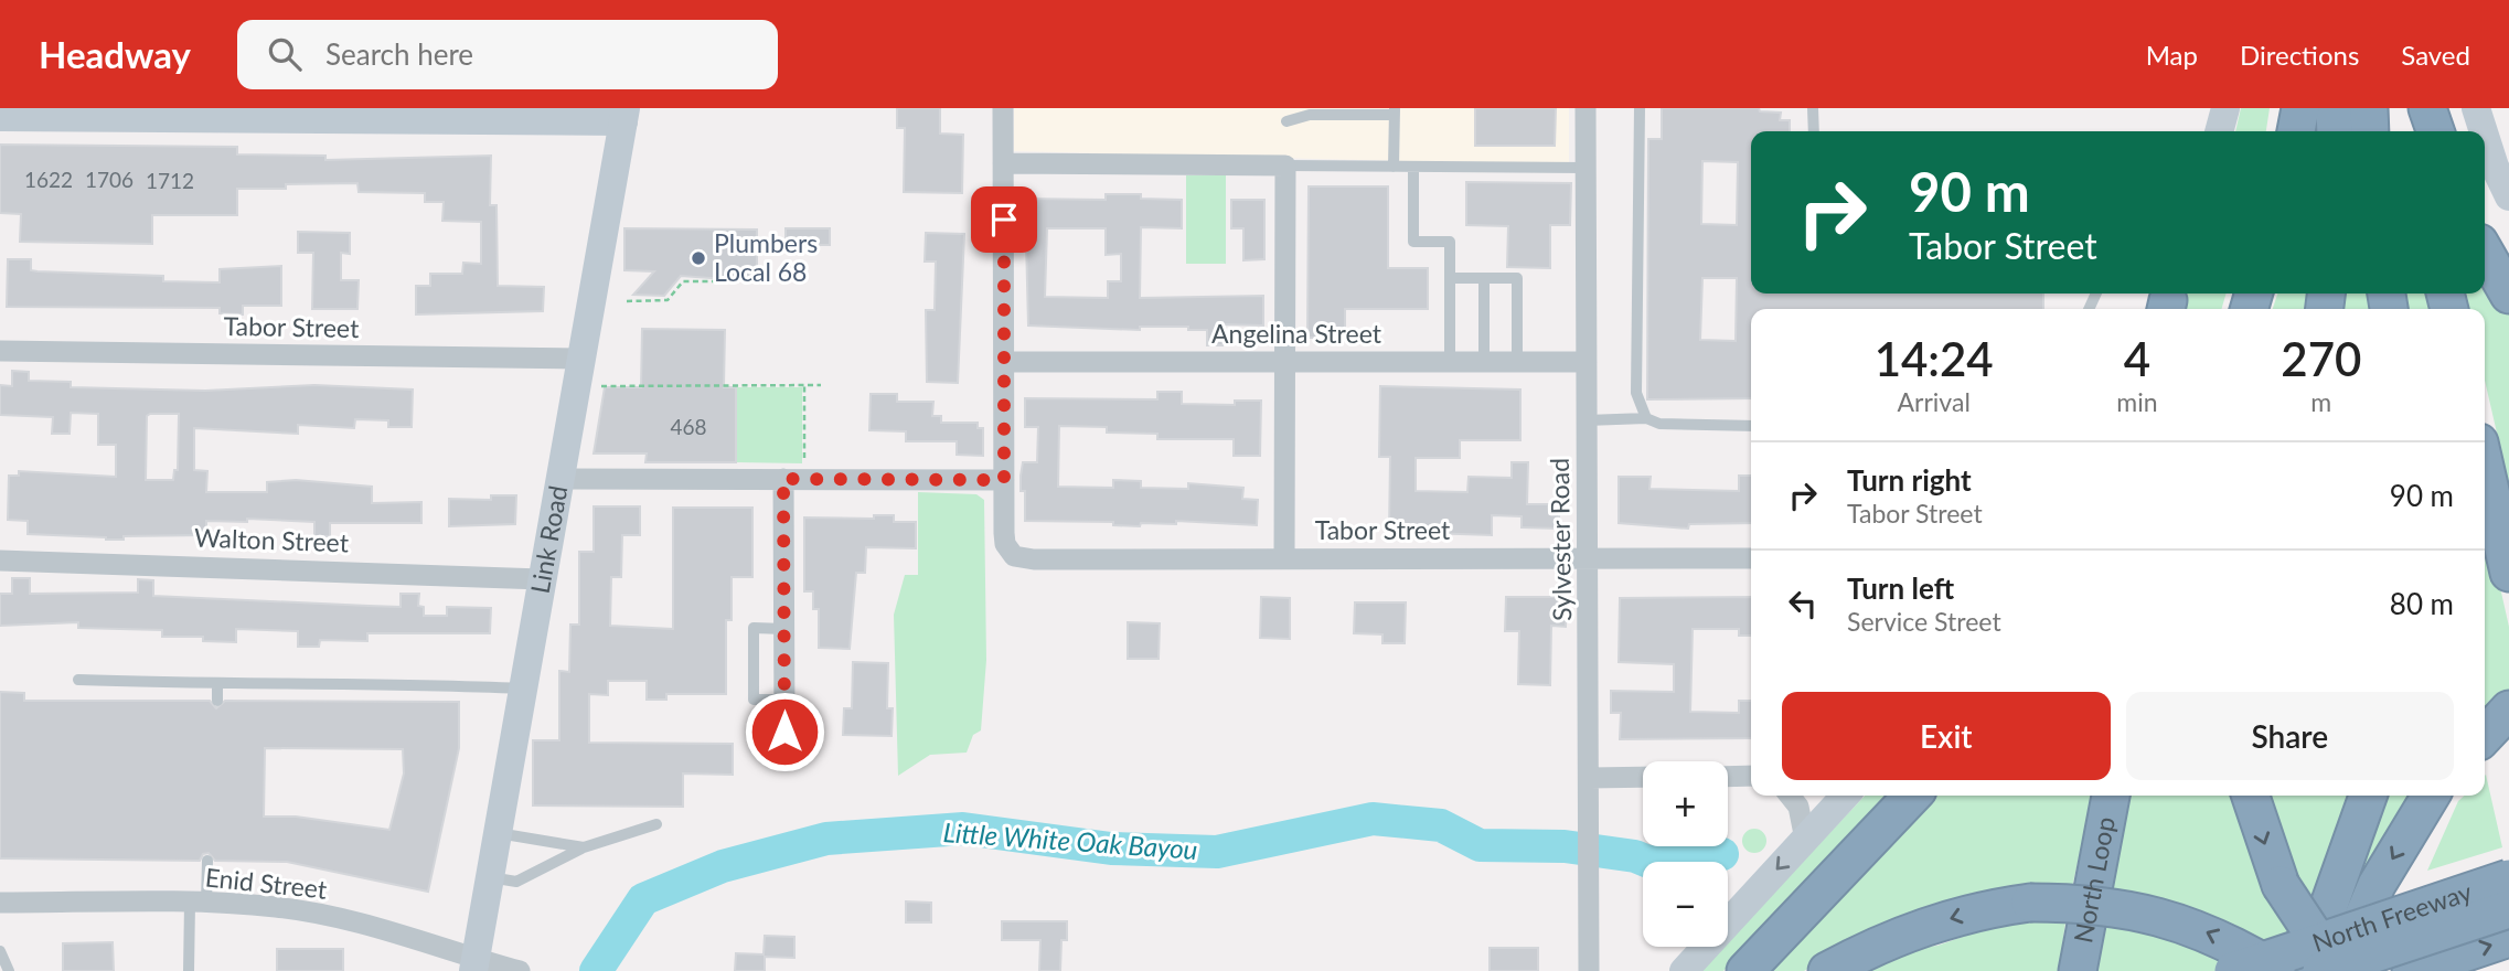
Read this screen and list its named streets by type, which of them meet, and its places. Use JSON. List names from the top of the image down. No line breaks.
{"streets":{"highway":["North Loop","North Freeway"],"street":["Tabor Street","Angelina Street","Link Road","Sylvester Road","Walton Street","Enid Street"]},"crossings":[["Tabor Street","Link Road"],["Tabor Street","Sylvester Road"],["Angelina Street","Sylvester Road"],["Link Road","Walton Street"],["Link Road","Enid Street"]],"water":["Little White Oak Bayou"],"places":["Plumbers Local 68"],"house_numbers":["1622","1706","1712","468"],"page":{"header":"Headway","search":"Search here","nav":["Map","Directions","Saved"],"turn":["90 m","Tabor Street"],"eta":["14:24","Arrival","4","min","270","m"],"list":[{"name":"Turn right","note":"Tabor Street","value":"90 m"},{"name":"Turn left","note":"Service Street","value":"80 m"}],"buttons":["Exit","Share"],"map_buttons":["+","−"]}}
